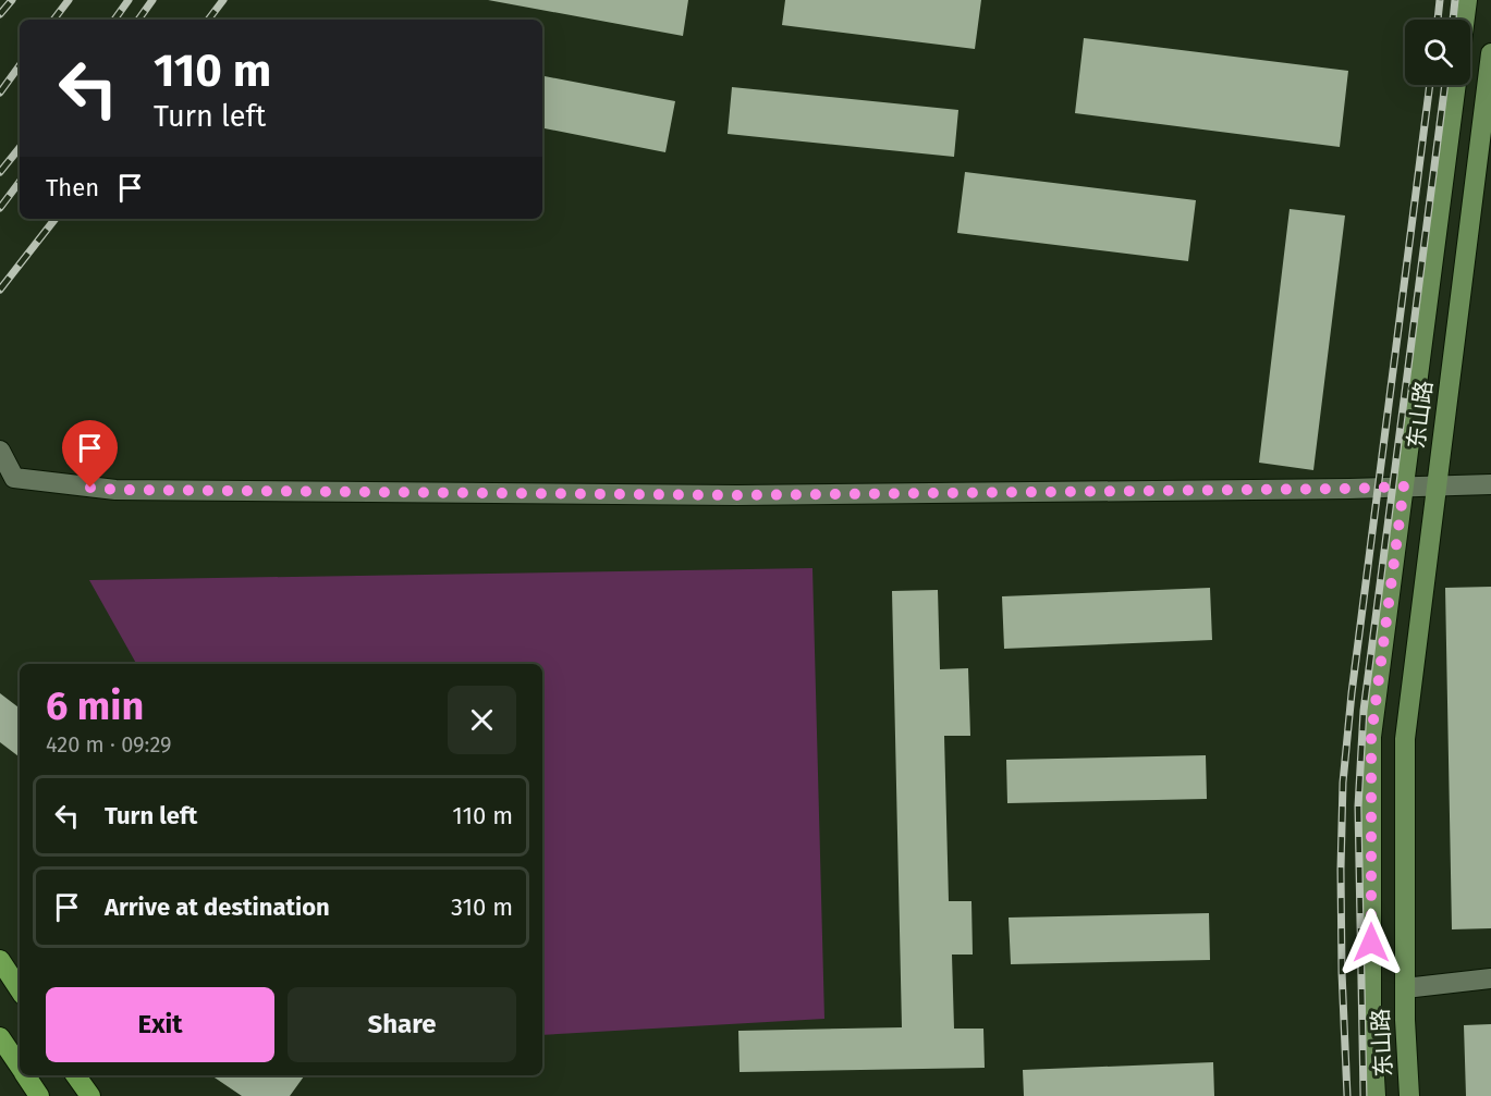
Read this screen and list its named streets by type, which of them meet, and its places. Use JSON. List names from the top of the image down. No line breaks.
{"streets":{"main road":["东山路"]},"page":{"turn":["110 m","Turn left"],"then":"Then","heading":["6 min","420 m · 09:29"],"list":[{"name":"Turn left","value":"110 m"},{"name":"Arrive at destination","value":"310 m"}],"buttons":["Exit","Share"]}}
